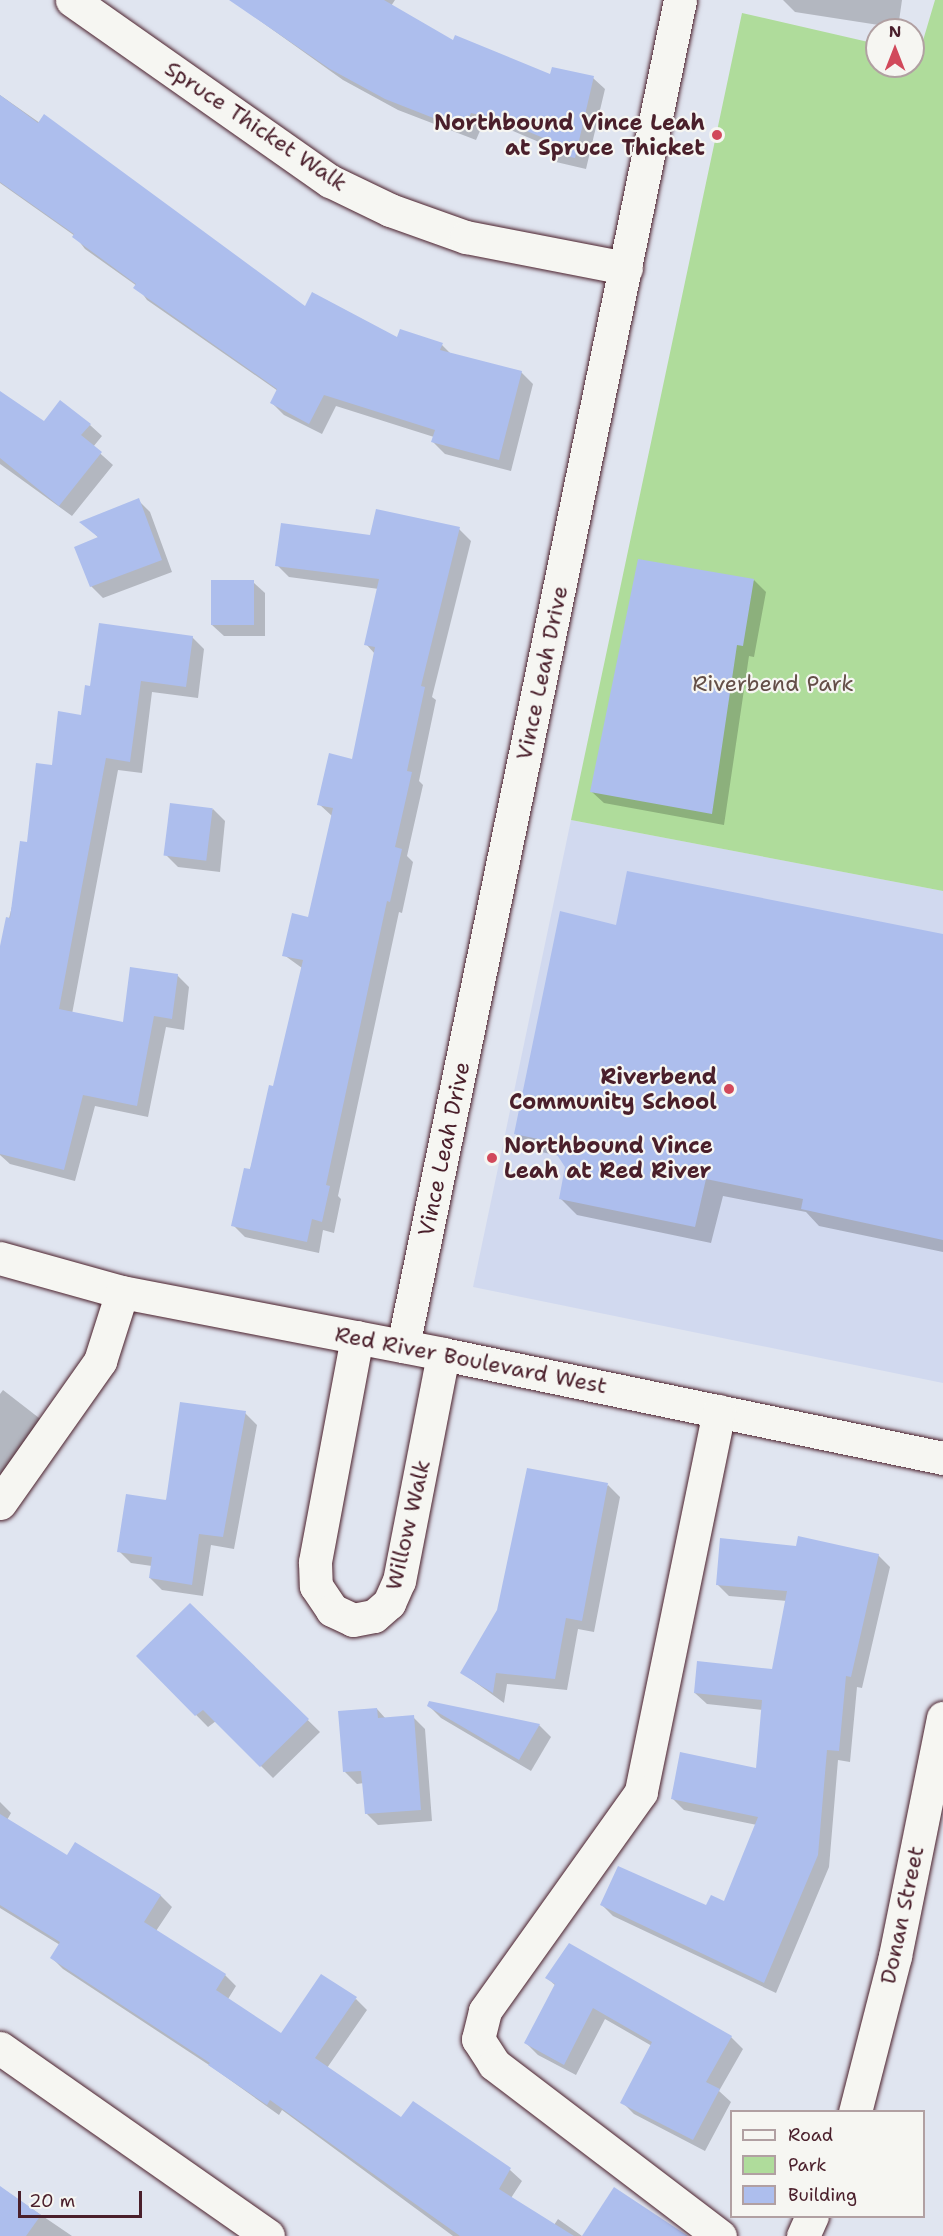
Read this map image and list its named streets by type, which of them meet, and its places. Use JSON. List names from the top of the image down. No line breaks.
{"streets":{"street":["Spruce Thicket Walk","Vince Leah Drive","Red River Boulevard West","Willow Walk","Donan Street"]},"crossings":[["Spruce Thicket Walk","Vince Leah Drive"],["Vince Leah Drive","Red River Boulevard West"],["Red River Boulevard West","Willow Walk"]],"parks":["Riverbend Park"],"places":["Northbound Vince Leah at Spruce Thicket","Riverbend Community School","Northbound Vince Leah at Red River"],"legend":["Road","Park","Building"],"scale_bar":"20 m","north":"top"}
